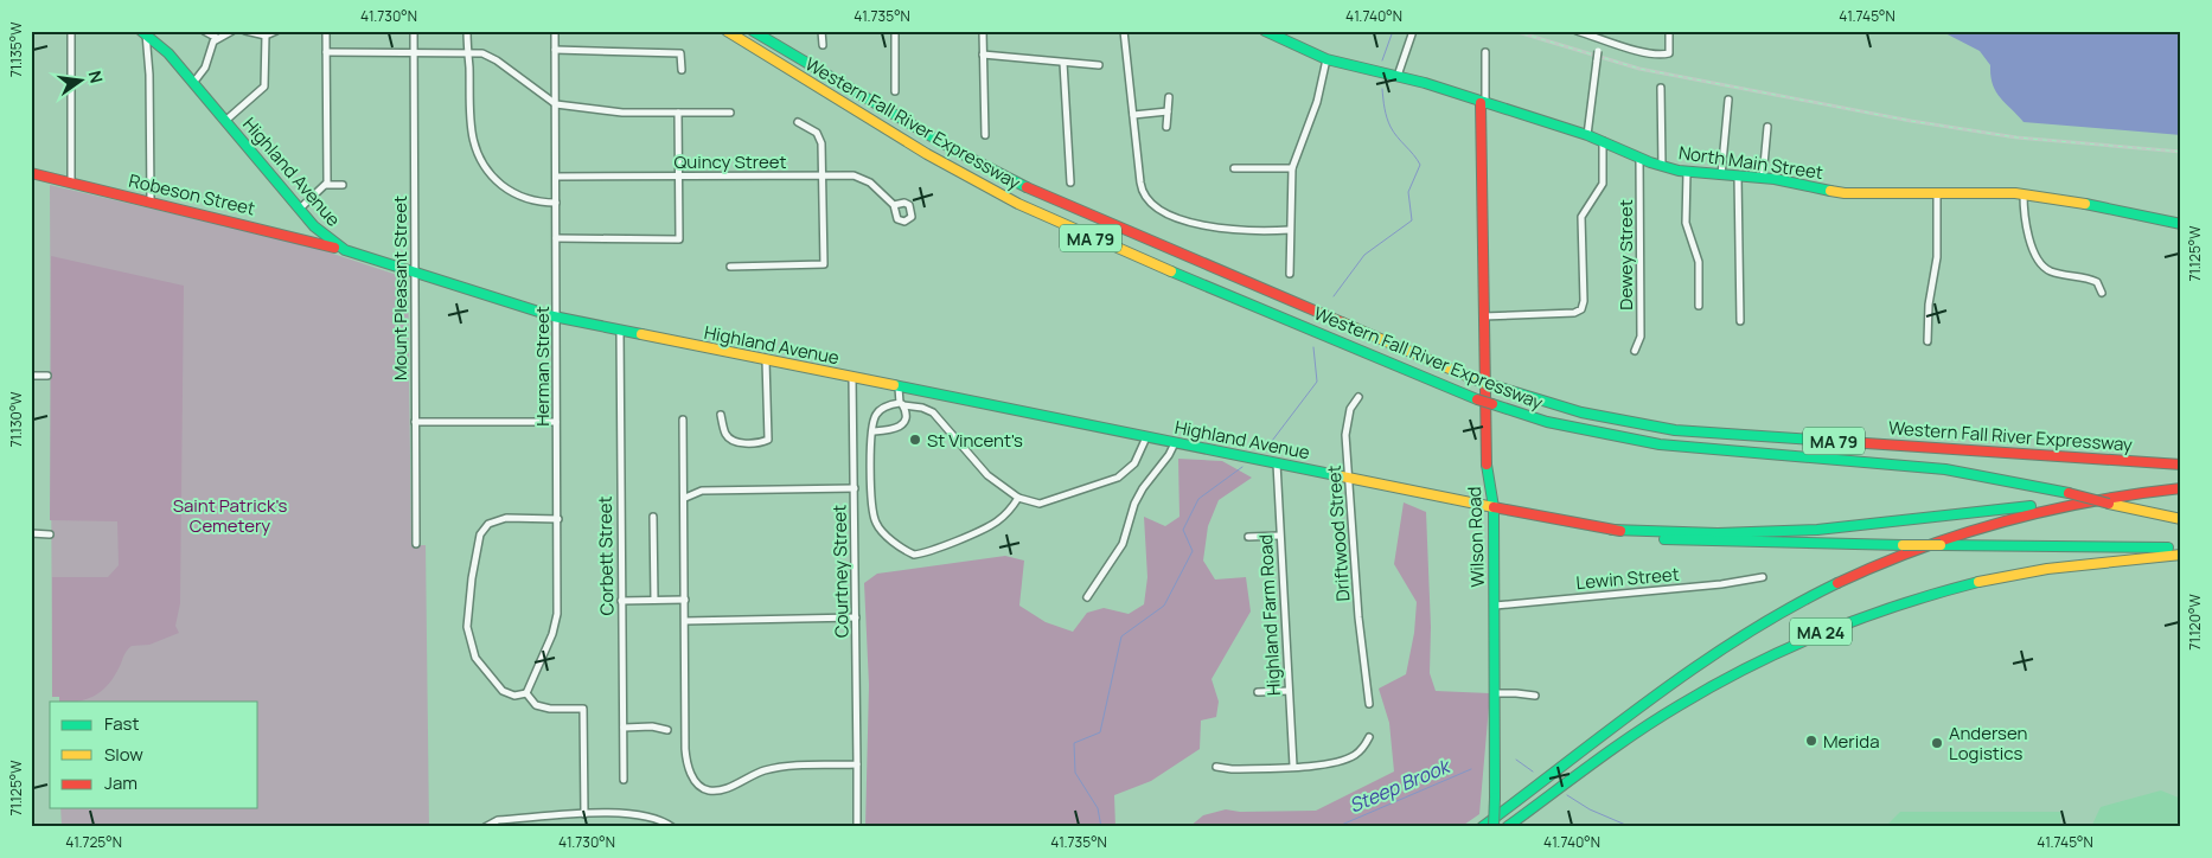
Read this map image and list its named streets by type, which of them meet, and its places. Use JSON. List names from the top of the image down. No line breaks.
{"streets":{"main road":["Western Fall River Expressway","North Main Street","Highland Avenue","Robeson Street","MA 79","Wilson Road","MA 24"],"street":["Quincy Street","Dewey Street","Mount Pleasant Street","Herman Street","Driftwood Street","Corbett Street","Courtney Street","Lewin Street","Highland Farm Road"]},"crossings":[["Western Fall River Expressway","MA 24"],["Quincy Street","Herman Street"],["North Main Street","Dewey Street"],["North Main Street","Wilson Road"],["Highland Avenue","Robeson Street"],["Highland Avenue","Mount Pleasant Street"],["Highland Avenue","Herman Street"],["Highland Avenue","Driftwood Street"],["Highland Avenue","Wilson Road"],["Highland Avenue","Corbett Street"],["Highland Avenue","Courtney Street"],["Highland Avenue","Highland Farm Road"],["Wilson Road","Lewin Street"]],"water":["Steep Brook"],"parks":["Saint Patrick's Cemetery"],"places":["St Vincent's","Merida","Andersen Logistics"],"legend":["Fast","Slow","Jam"],"north":"right","coordinates":["41.730°N","41.735°N","41.740°N","41.745°N","71.135°W","71.125°W","71.130°W","71.120°W","41.725°N"]}
